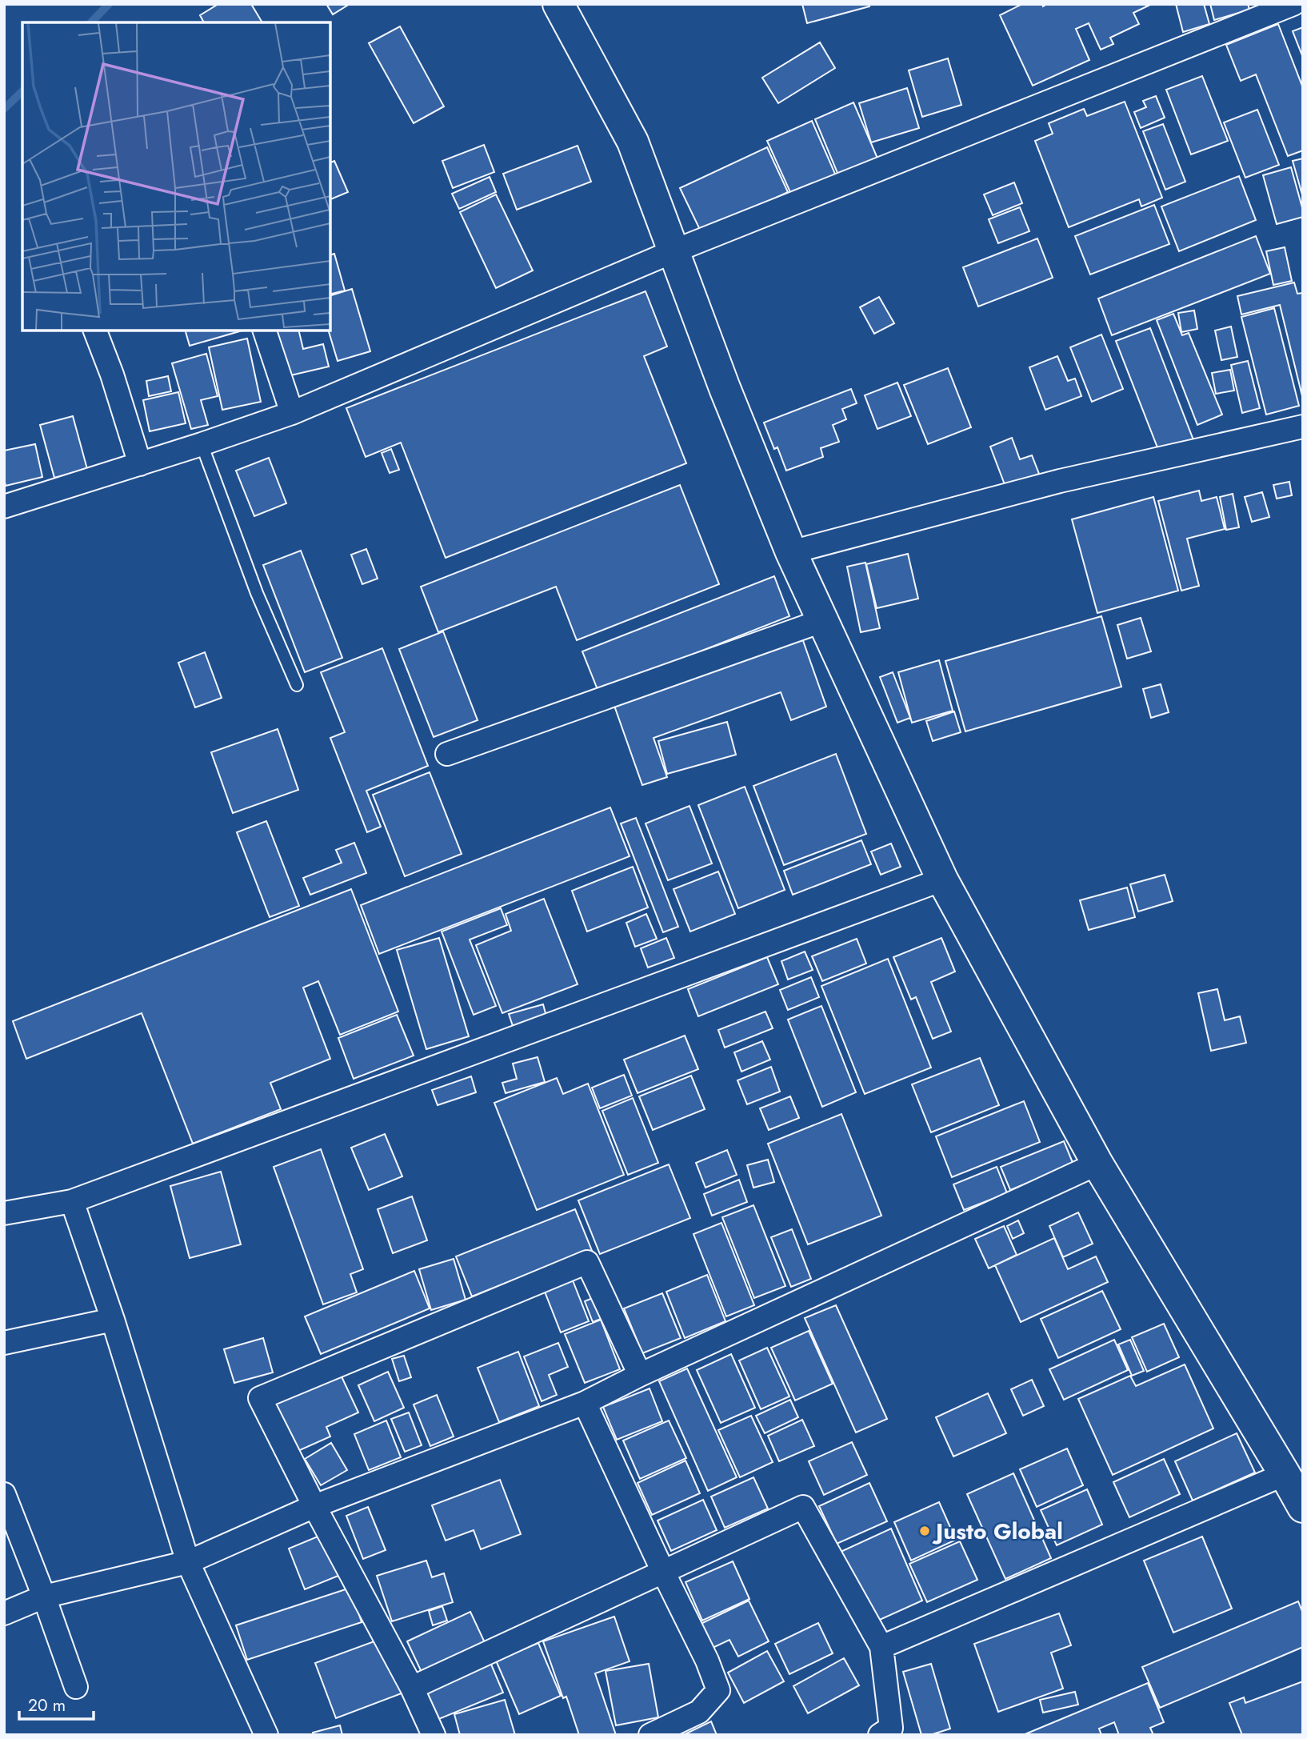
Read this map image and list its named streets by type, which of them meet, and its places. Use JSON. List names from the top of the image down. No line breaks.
{"places":["Justo Global"],"scale_bar":"20 m"}
